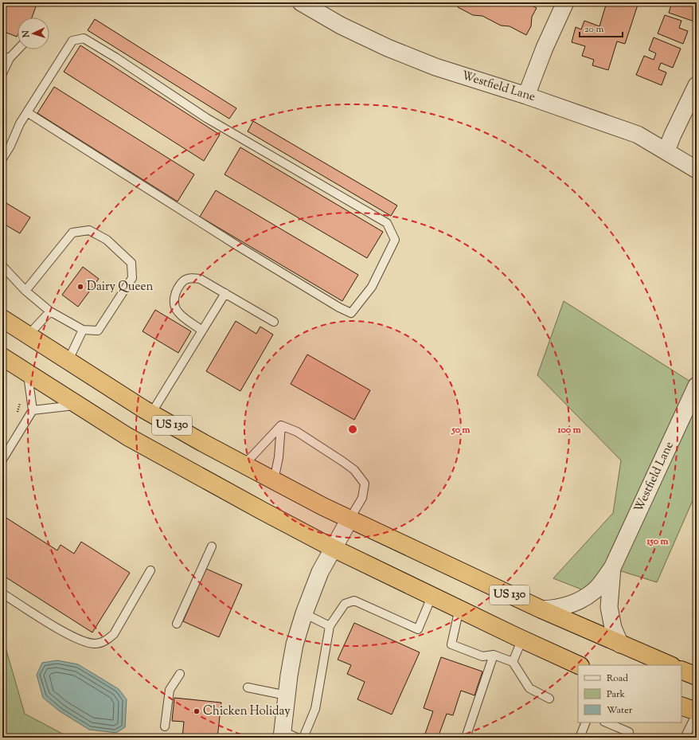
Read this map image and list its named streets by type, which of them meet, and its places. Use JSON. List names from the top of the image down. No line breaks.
{"streets":{"highway":["US 130"],"street":["Westfield Lane"]},"crossings":[["Westfield Lane","US 130"]],"places":["Dairy Queen","Chicken Holiday"],"legend":["Road","Park","Water"],"scale_bar":"20 m","north":"left","rings":["50 m","100 m","150 m"]}
